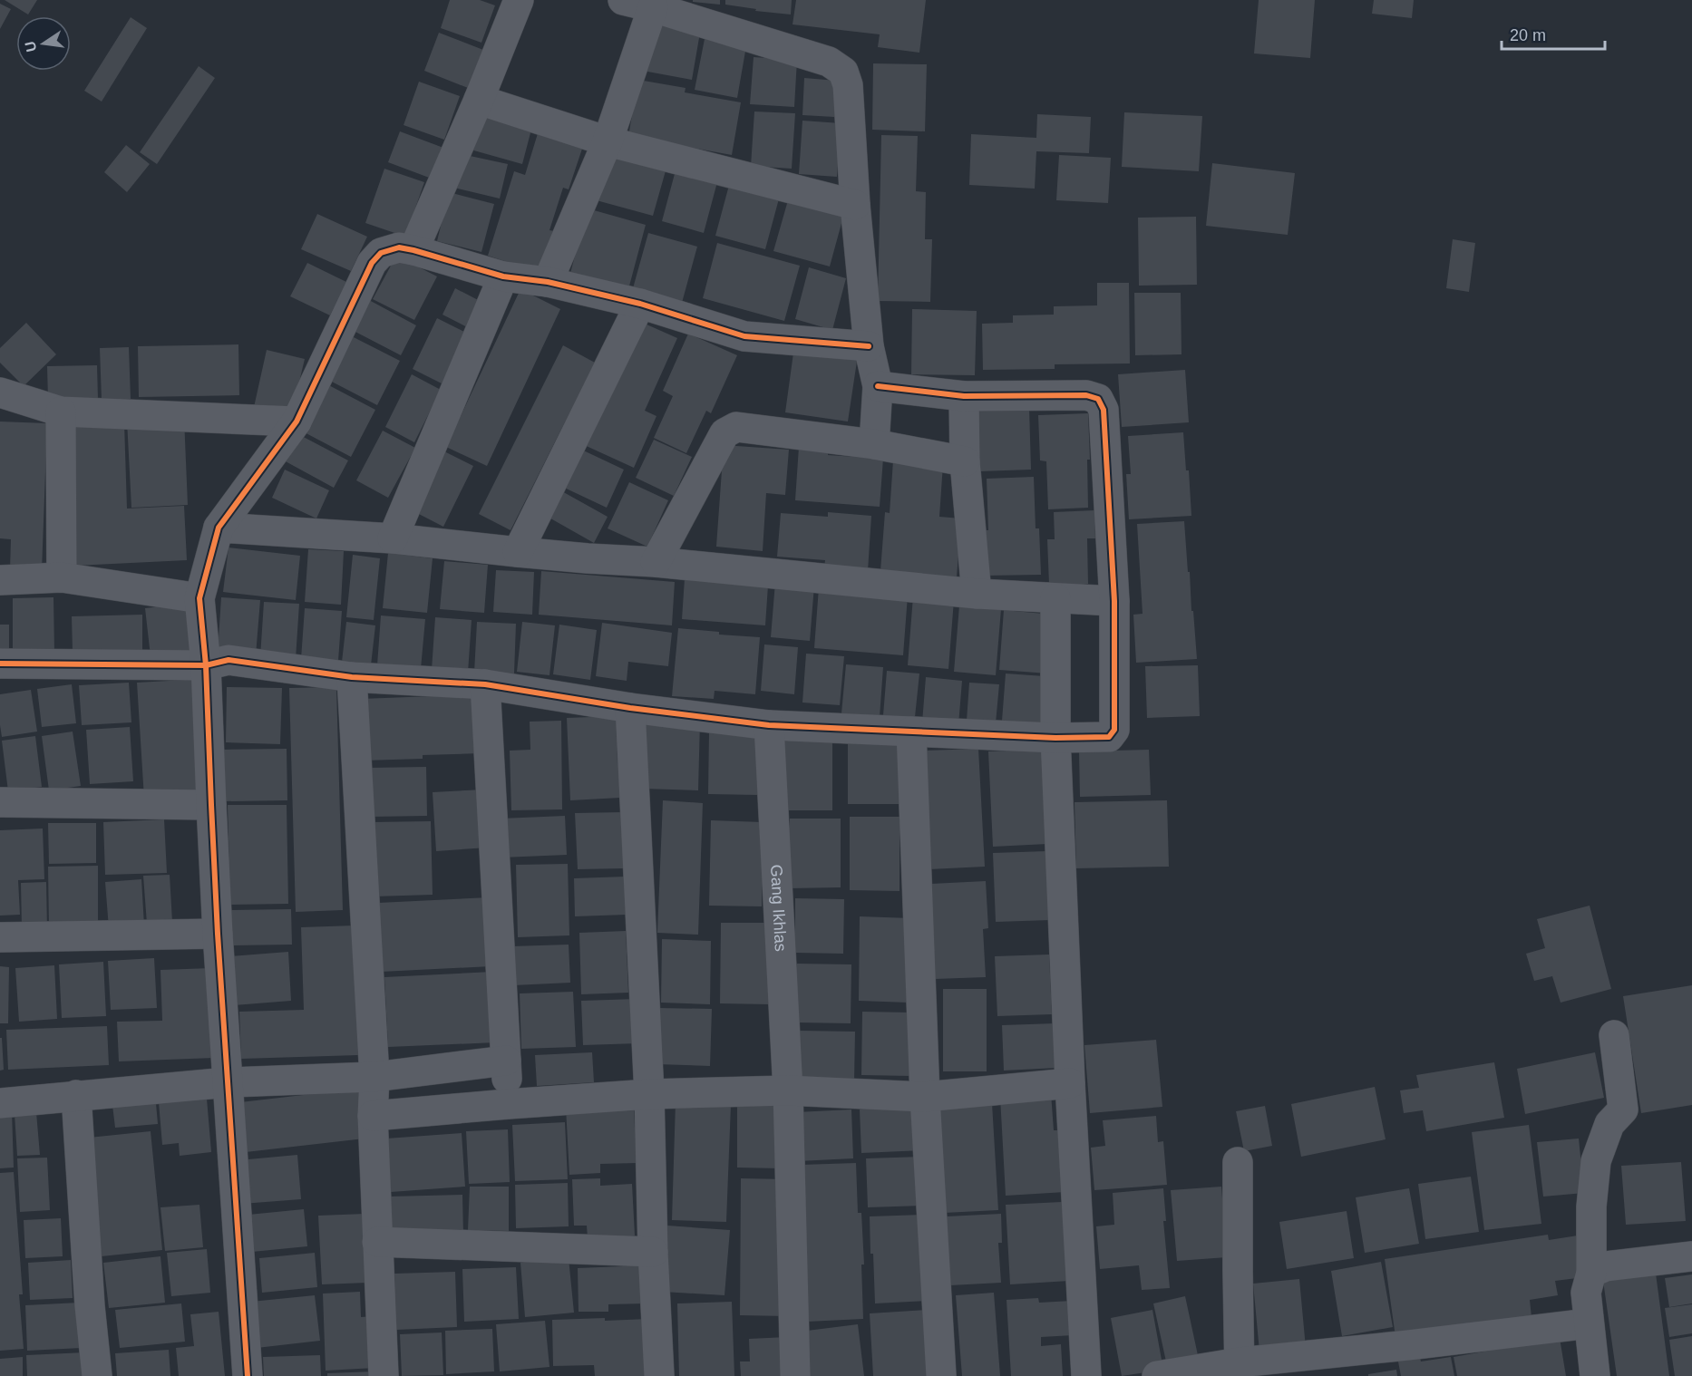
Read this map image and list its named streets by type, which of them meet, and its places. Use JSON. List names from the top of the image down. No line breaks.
{"streets":{"street":["Gang Ikhlas"]},"scale_bar":"20 m","north":"left"}
